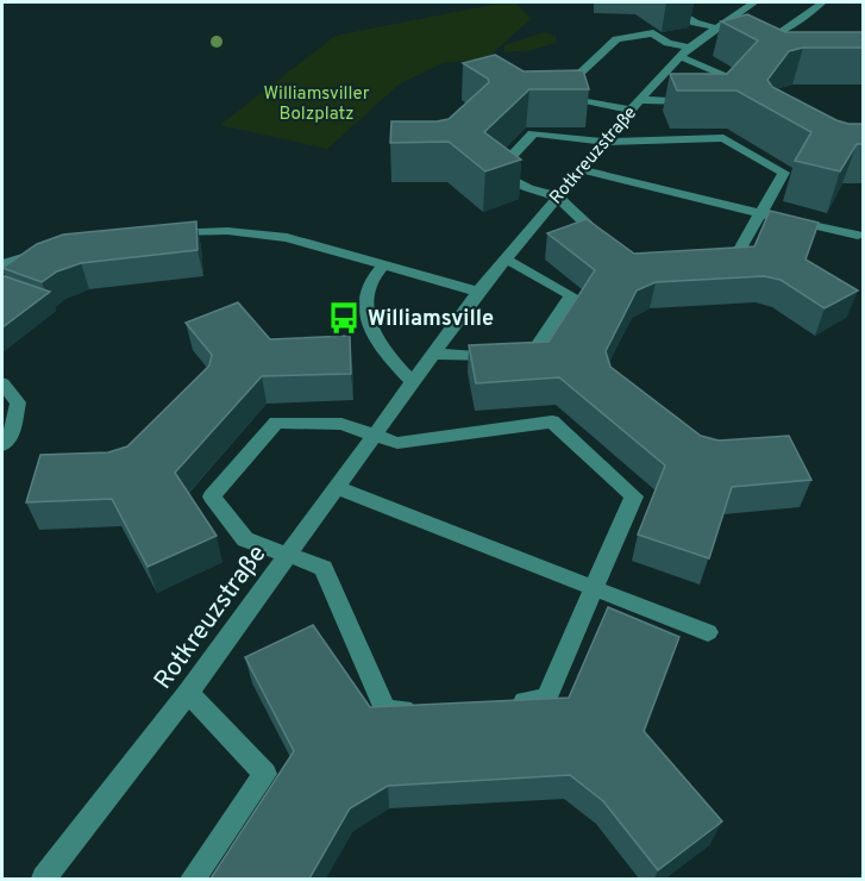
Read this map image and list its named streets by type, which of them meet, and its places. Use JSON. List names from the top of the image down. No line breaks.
{"streets":{"street":["Rotkreuzstraße"]},"parks":["Williamsviller Bolzplatz"],"places":{"bus stop":["Williamsville"]}}
